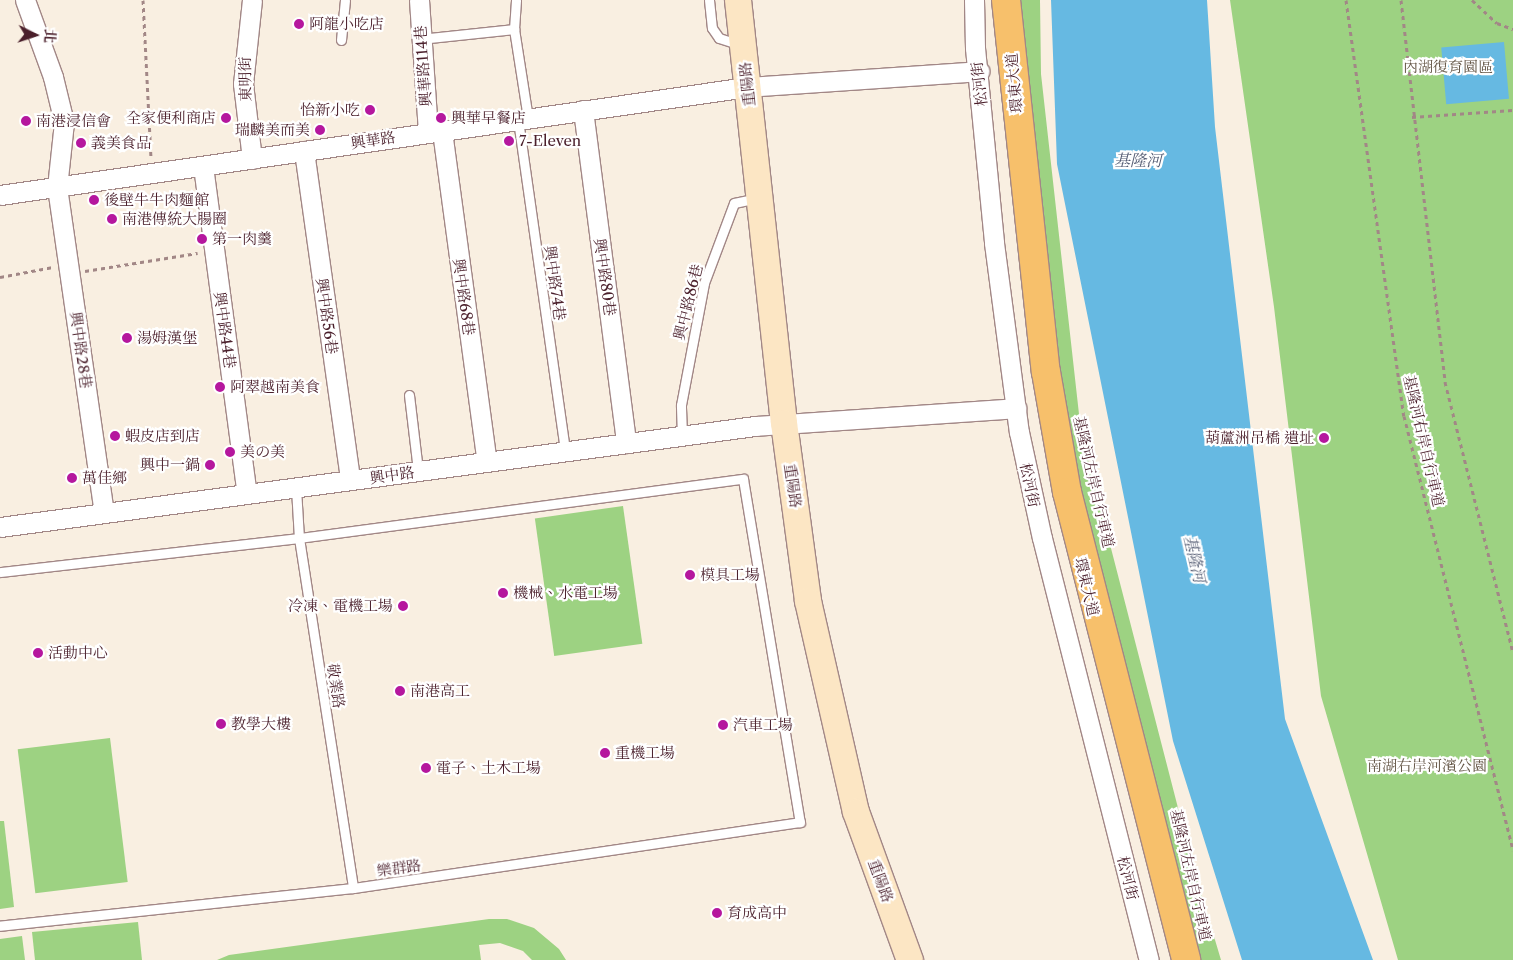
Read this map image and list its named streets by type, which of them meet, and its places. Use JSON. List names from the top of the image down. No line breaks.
{"streets":{"highway":["環東大道"],"street":["興華路114巷","東明街","重陽路","松河街","興華路","興中路80巷","興中路68巷","興中路56巷","興中路44巷","興中路28巷","興中路"],"lane":["興中路74巷","興中路86巷","敬業路","樂群路"],"path":["基隆河右岸自行車道"]},"crossings":[["興華路114巷","興華路"],["興華路114巷","興中路68巷"],["東明街","興華路"],["重陽路","興華路"],["重陽路","興中路86巷"],["重陽路","興中路"],["松河街","興華路"],["松河街","興中路"],["興華路","興中路80巷"],["興華路","興中路74巷"],["興華路","興中路68巷"],["興華路","興中路56巷"],["興華路","興中路44巷"],["興華路","興中路28巷"],["興中路80巷","興中路"],["興中路74巷","興中路"],["興中路68巷","興中路"],["興中路86巷","興中路"],["興中路56巷","興中路"],["興中路44巷","興中路"],["興中路28巷","興中路"],["興中路","敬業路"],["敬業路","樂群路"]],"water":["基隆河"],"parks":["內湖復育園區","南湖右岸河濱公園"],"places":["阿龍小吃店","怡新小吃","全家便利商店","興華早餐店","南港浸信會","瑞麟美而美","7-Eleven","義美食品","後壁牛牛肉麵館","南港傳統大腸圈","第一肉羹","湯姆漢堡","阿翠越南美食","蝦皮店到店","葫蘆洲吊橋 遺址","美の美","興中一鍋","萬佳鄉","模具工場","機械、水電工場","冷凍、電機工場","活動中心","南港高工","教學大樓","汽車工場","重機工場","電子、土木工場","育成高中"],"north":"right"}
